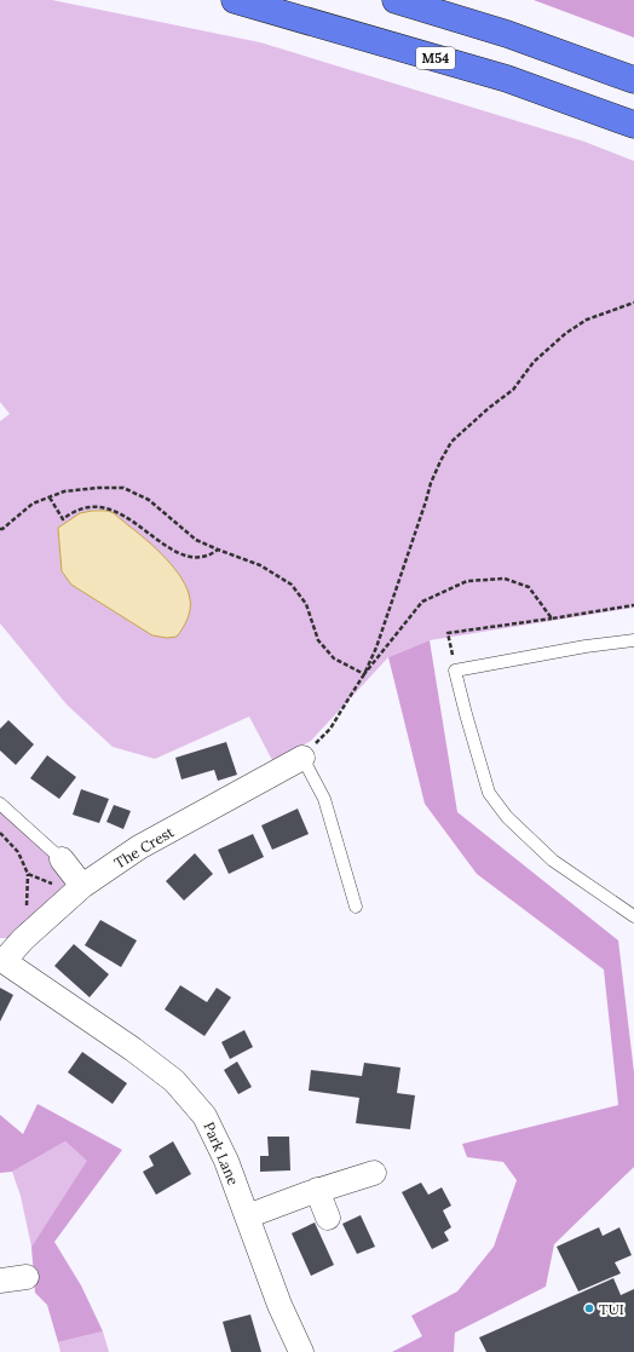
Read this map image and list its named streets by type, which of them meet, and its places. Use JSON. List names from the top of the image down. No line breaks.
{"streets":{"highway":["M54"],"street":["The Crest","Park Lane"]},"crossings":[["The Crest","Park Lane"]],"places":["TUI"]}
